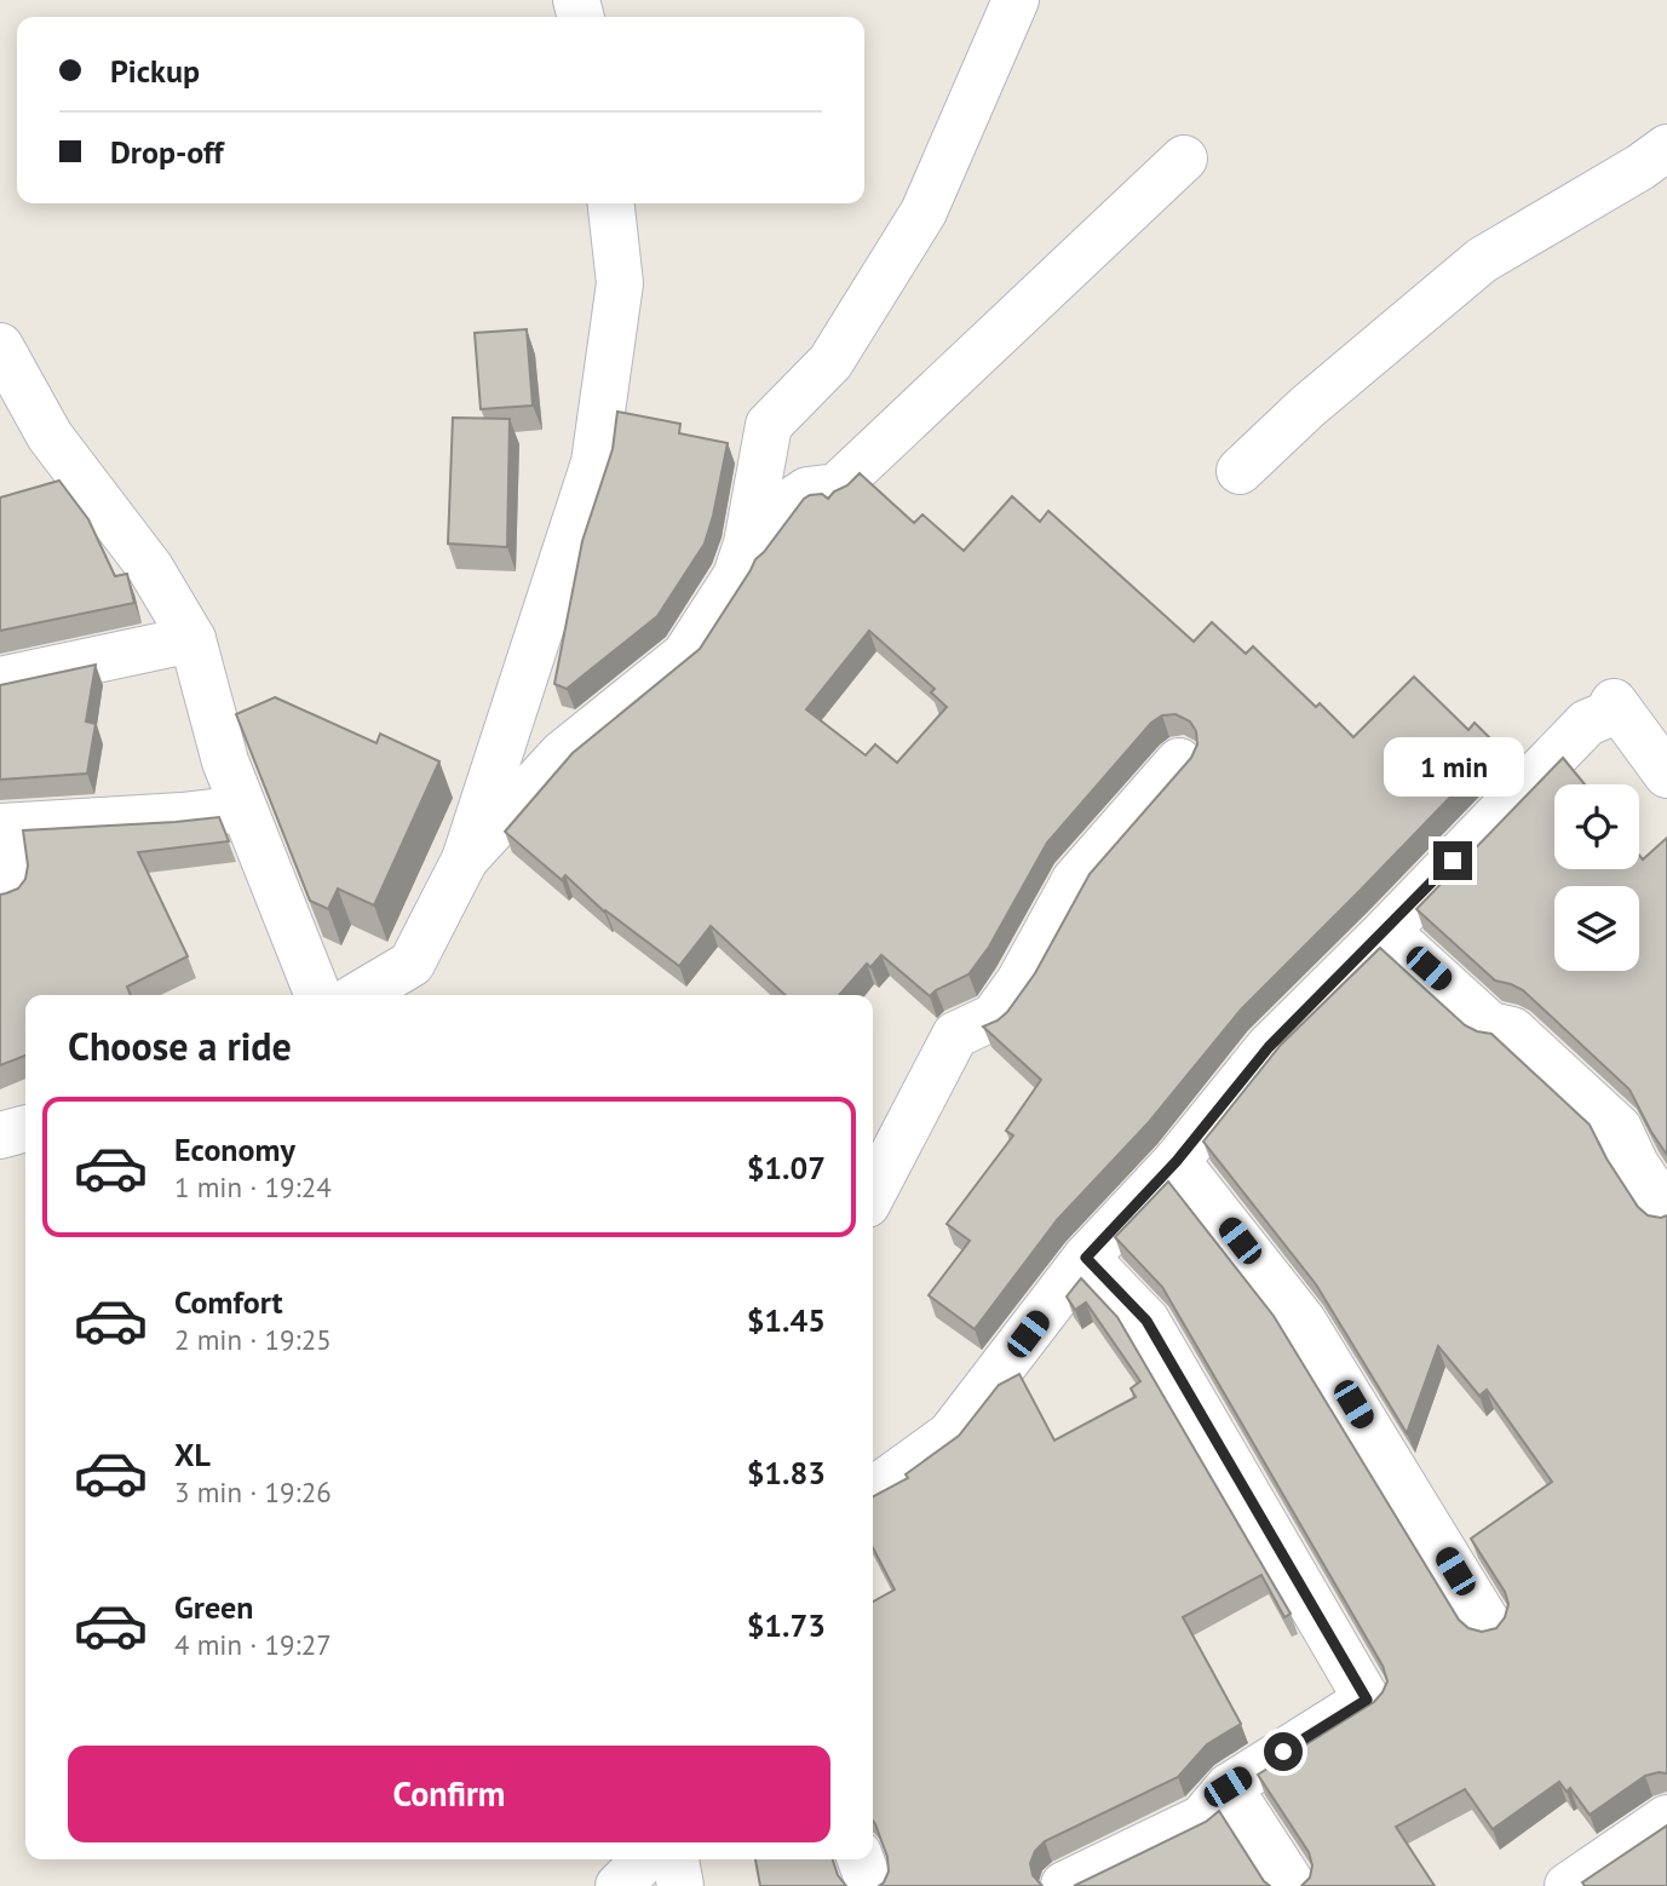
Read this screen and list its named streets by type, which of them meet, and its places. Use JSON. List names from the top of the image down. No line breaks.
{"page":{"banner":["Pickup","Drop-off"],"bubble":"1 min","heading":"Choose a ride","list":[{"name":"Economy","note":"1 min · 19:24","value":"$1.07"},{"name":"Comfort","note":"2 min · 19:25","value":"$1.45"},{"name":"XL","note":"3 min · 19:26","value":"$1.83"},{"name":"Green","note":"4 min · 19:27","value":"$1.73"}],"buttons":"Confirm"}}
